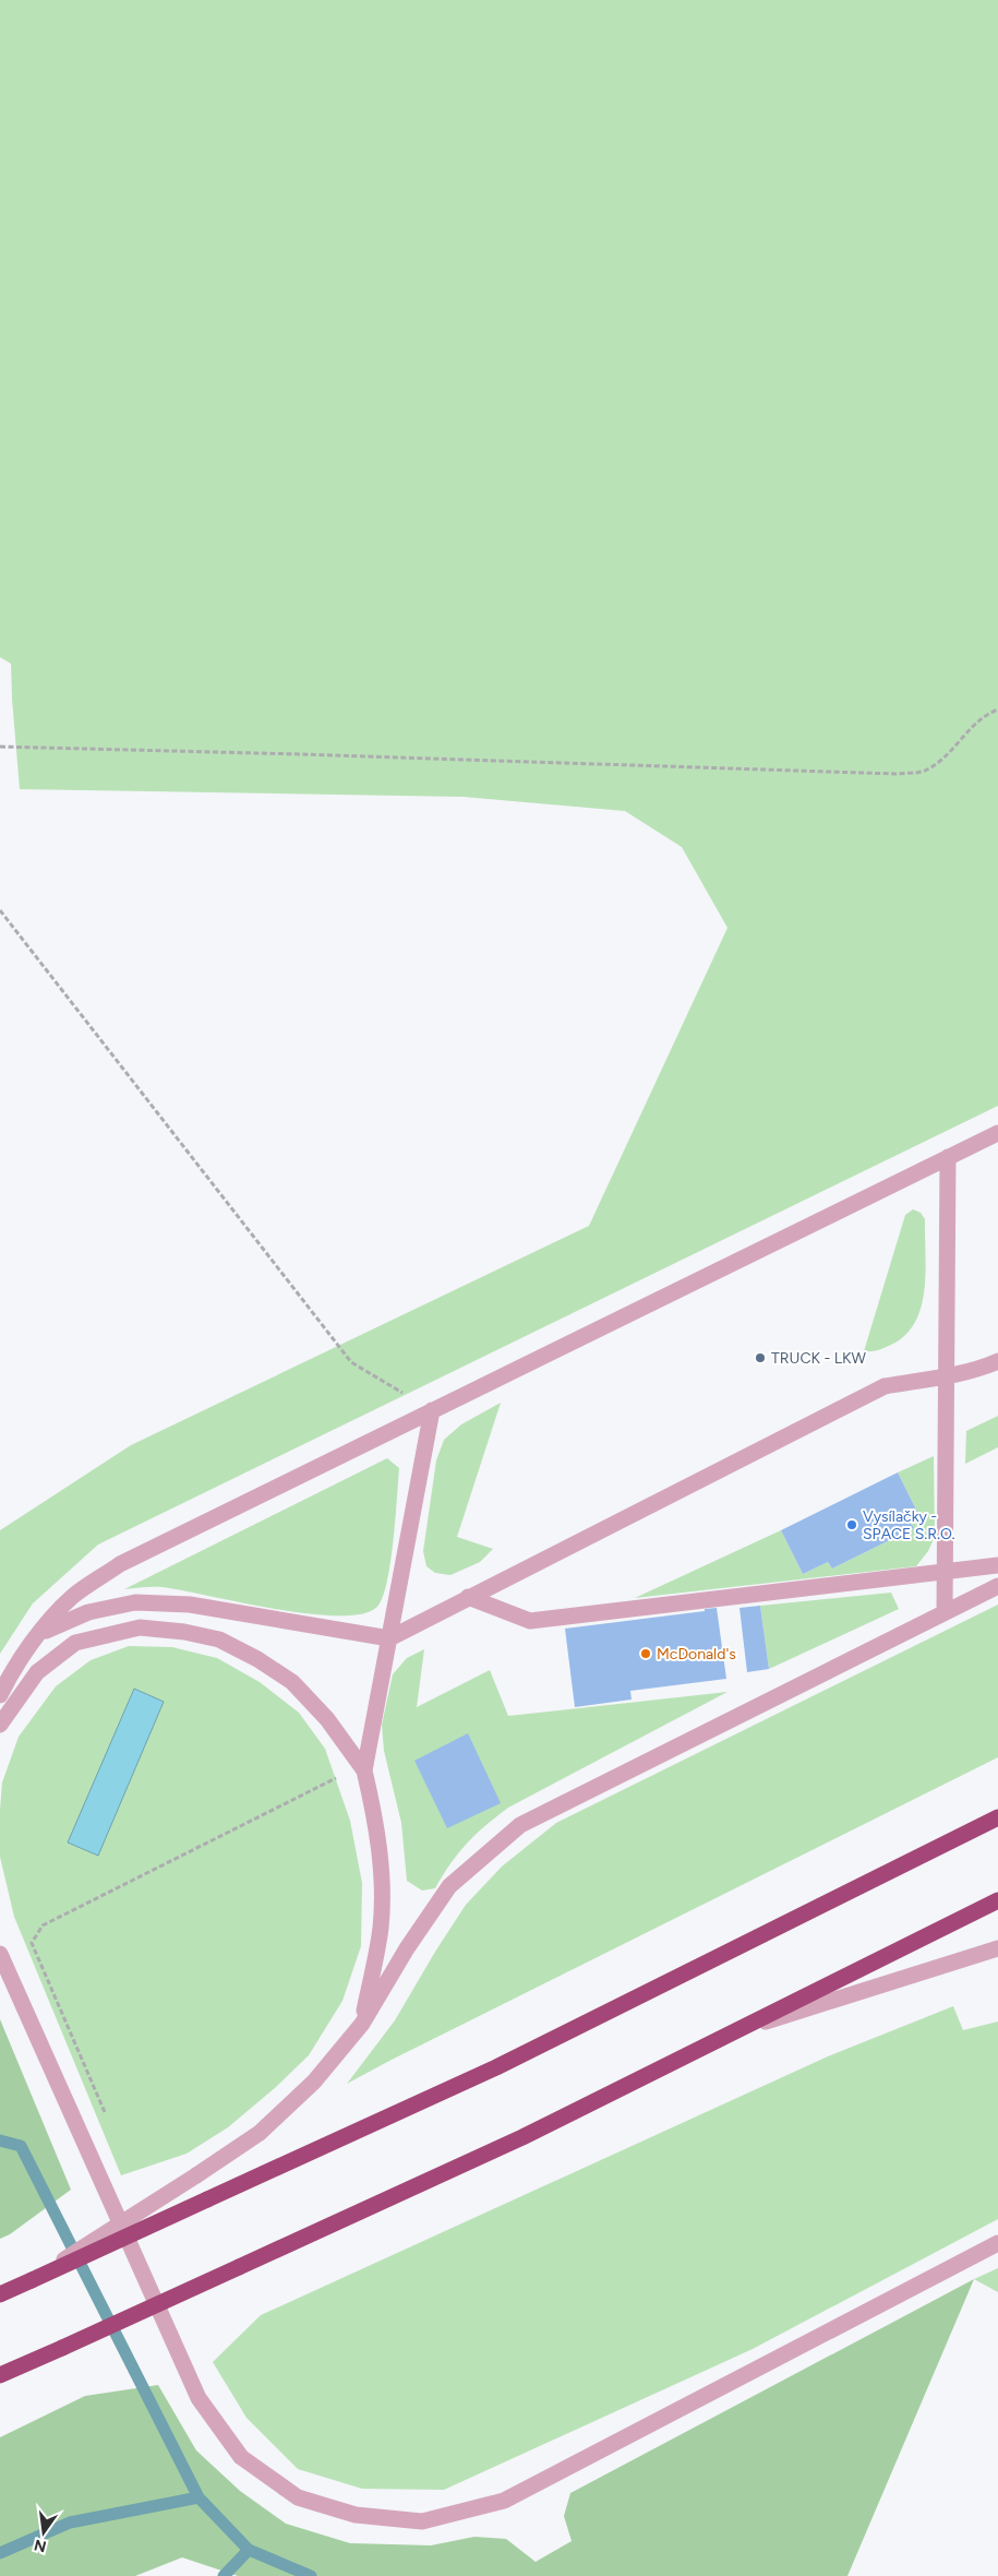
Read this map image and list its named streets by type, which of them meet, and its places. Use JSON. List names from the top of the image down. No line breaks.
{"places":["TRUCK - LKW","Vysílačky - SPACE S.R.O.","McDonald's"],"north":"bottom"}
